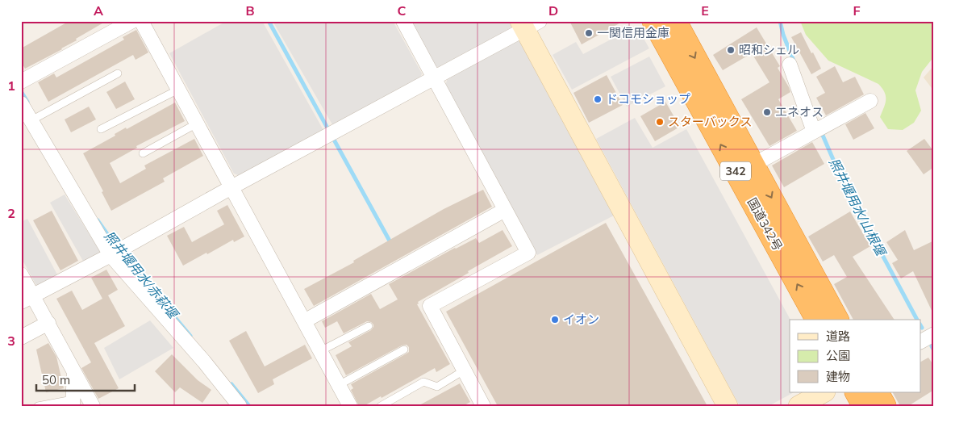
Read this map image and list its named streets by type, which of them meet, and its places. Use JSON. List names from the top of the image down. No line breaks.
{"streets":{"highway":["342","国道342号"]},"water":["照井堰用水/山根堰","照井堰用水/赤萩堰"],"places":["一関信用金庫","昭和シェル","ドコモショップ","エネオス","スターバックス","イオン"],"legend":["道路","公園","建物"],"scale_bar":"50 m","grid":{"columns":["A","B","C","D","E","F"],"rows":["1","2","3"]}}
